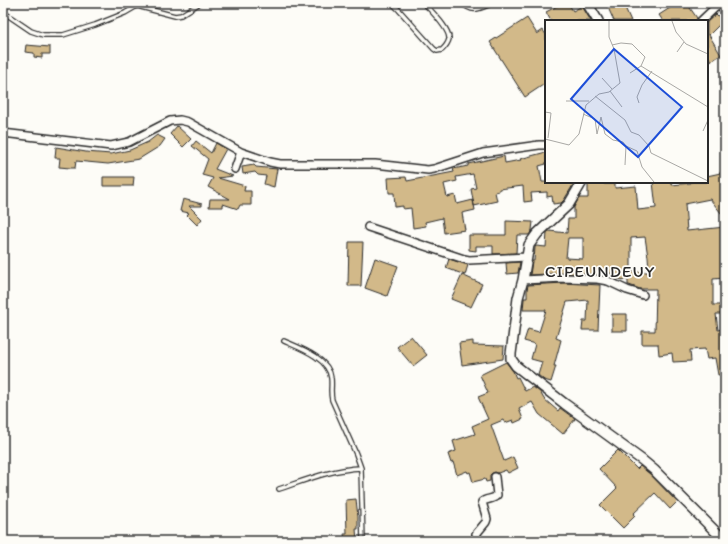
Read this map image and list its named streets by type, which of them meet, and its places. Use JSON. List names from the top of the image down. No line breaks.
{"districts":["CIPEUNDEUY"]}
